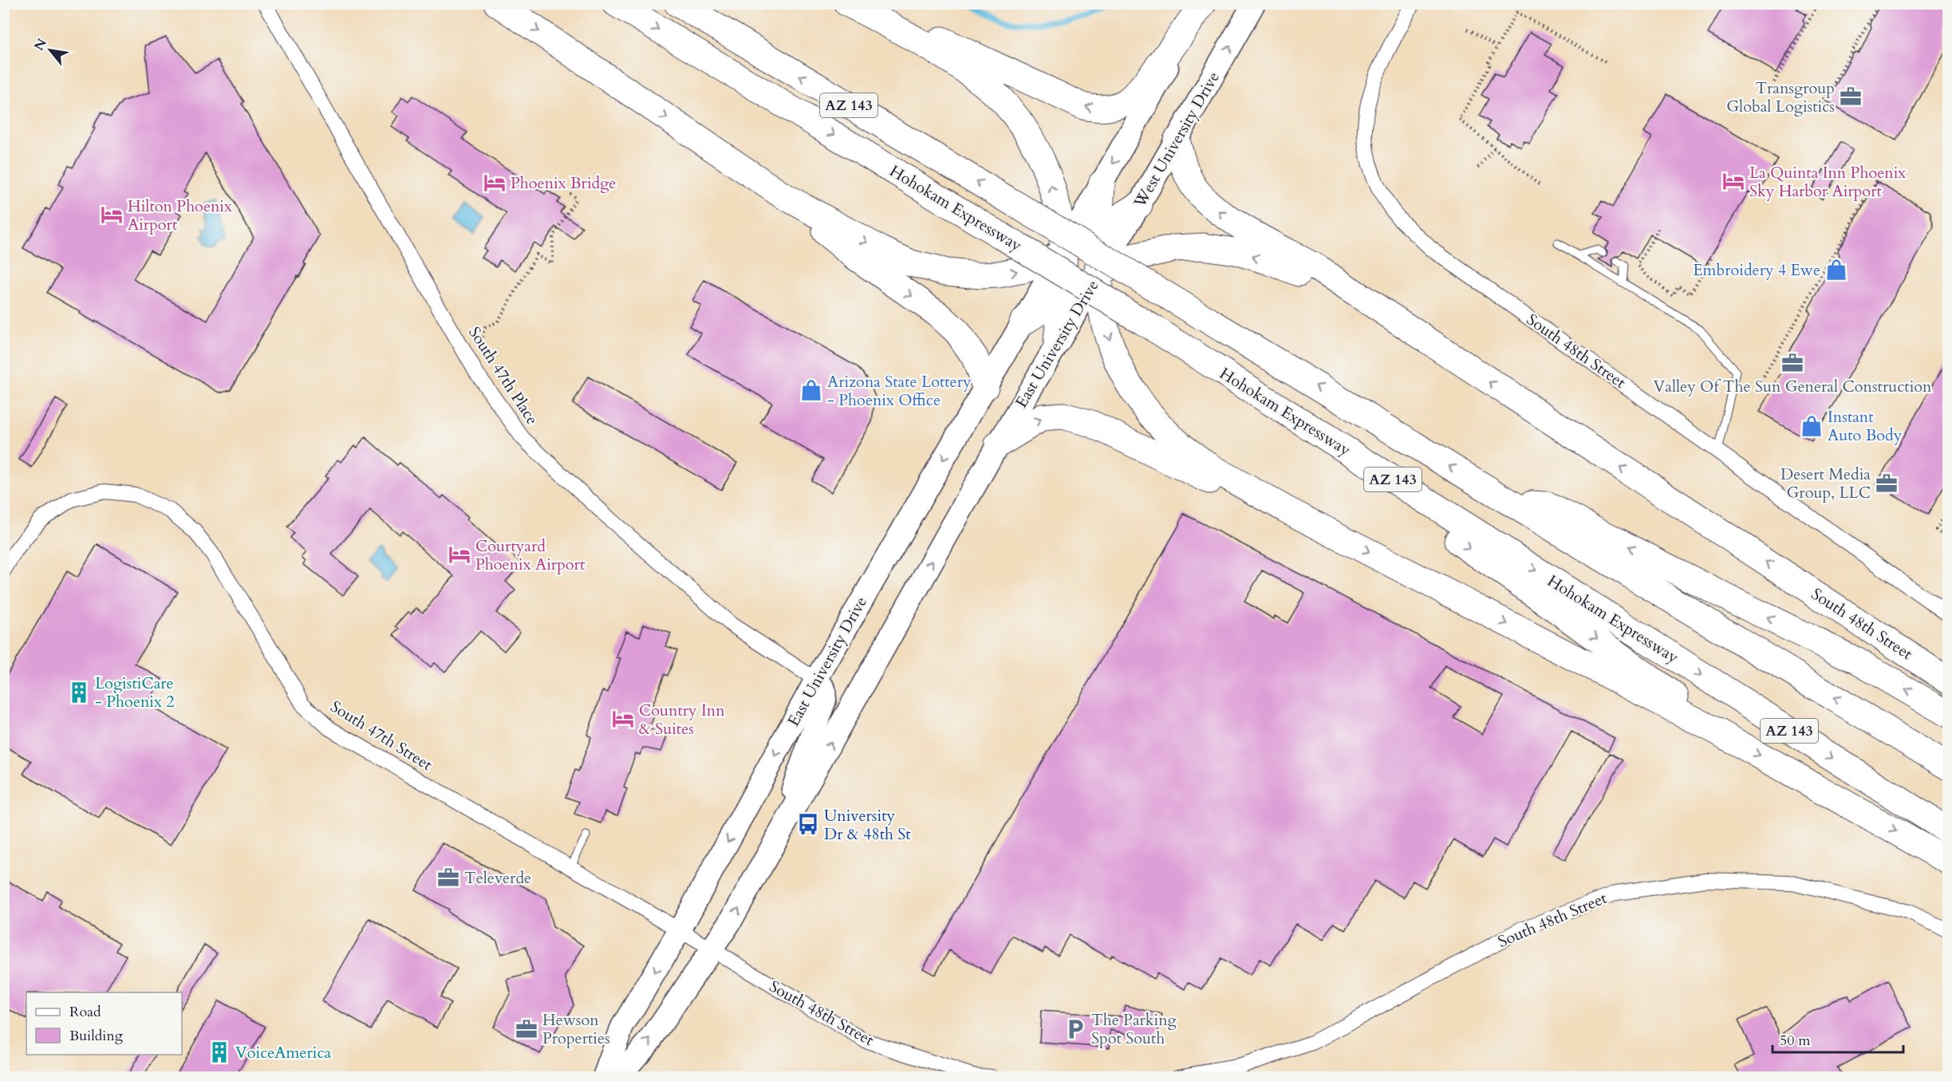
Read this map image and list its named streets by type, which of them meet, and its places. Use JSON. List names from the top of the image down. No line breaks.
{"streets":{"highway":["AZ 143","Hohokam Expressway","South 48th Street"],"main road":["West University Drive","East University Drive"],"street":["South 47th Place","South 47th Street"]},"crossings":[["West University Drive","East University Drive"],["East University Drive","South 48th Street"],["East University Drive","South 47th Place"],["East University Drive","South 47th Street"],["South 48th Street","South 47th Street"]],"places":{"office":["Transgroup Global Logistics","Valley Of The Sun General Construction","Desert Media Group, LLC","Televerde","Hewson Properties"],"hotel":["La Quinta Inn Phoenix Sky Harbor Airport","Phoenix Bridge","Hilton Phoenix Airport","Courtyard Phoenix Airport","Country Inn & Suites"],"shop":["Embroidery 4 Ewe","Arizona State Lottery - Phoenix Office","Instant Auto Body"],"building":["LogistiCare - Phoenix 2","VoiceAmerica"],"bus stop":["University Dr & 48th St"],"parking":["The Parking Spot South"]},"legend":["Road","Building"],"scale_bar":"50 m","north":"top left"}
